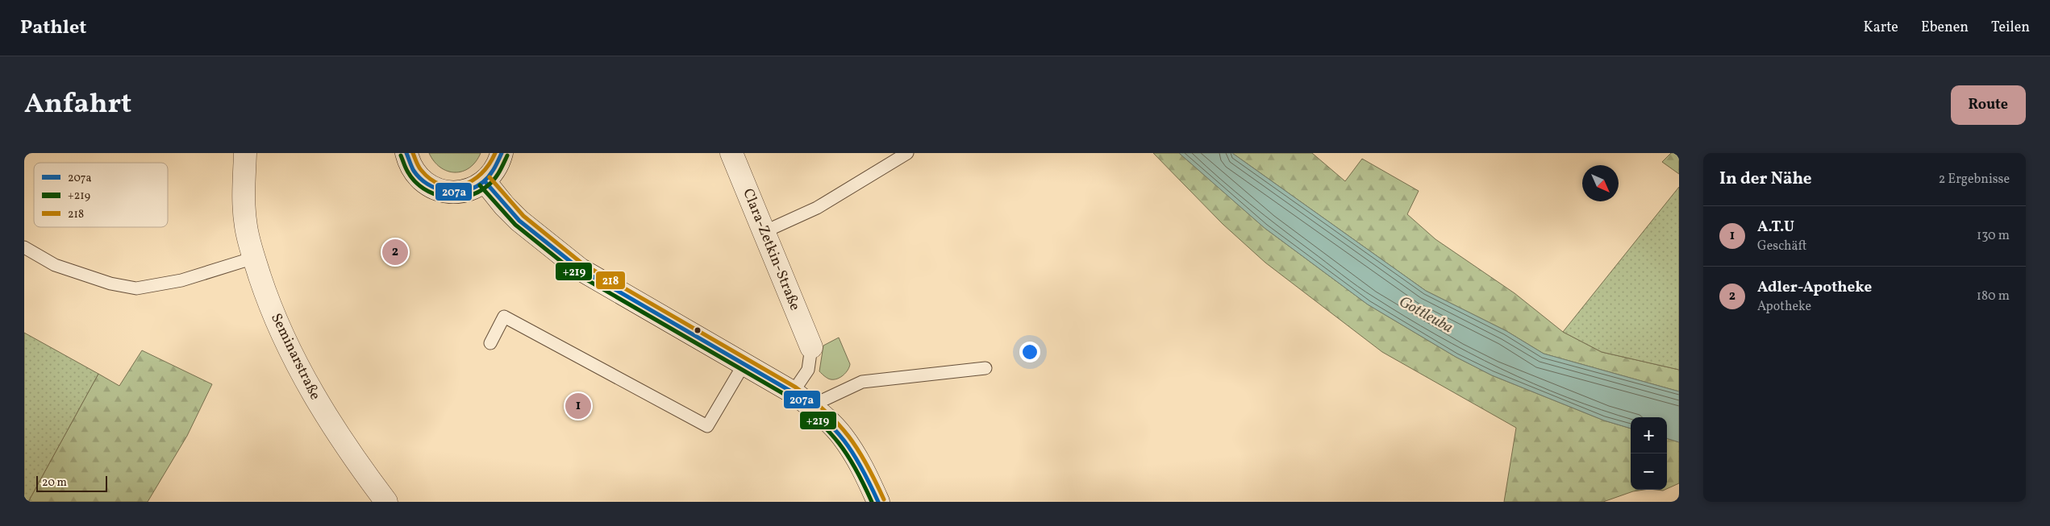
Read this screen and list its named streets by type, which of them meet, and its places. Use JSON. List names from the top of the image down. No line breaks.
{"streets":{"main road":["Clara-Zetkin-Straße","Seminarstraße"]},"water":["Gottleuba"],"lines":["transit line 207a","transit line 218","transit line +219"],"legend":["207a","+219","218"],"scale_bar":"20 m","north":"bottom right","page":{"header":"Pathlet","nav":["Karte","Ebenen","Teilen"],"title":"Anfahrt","buttons":"Route","heading":["In der Nähe","2 Ergebnisse"],"list":[{"mark":"1","name":"A.T.U","note":"Geschäft","value":"130 m"},{"mark":"2","name":"Adler-Apotheke","note":"Apotheke","value":"180 m"}],"pins":["2","1"],"map_buttons":["+","−"],"scale":"20 m"}}
